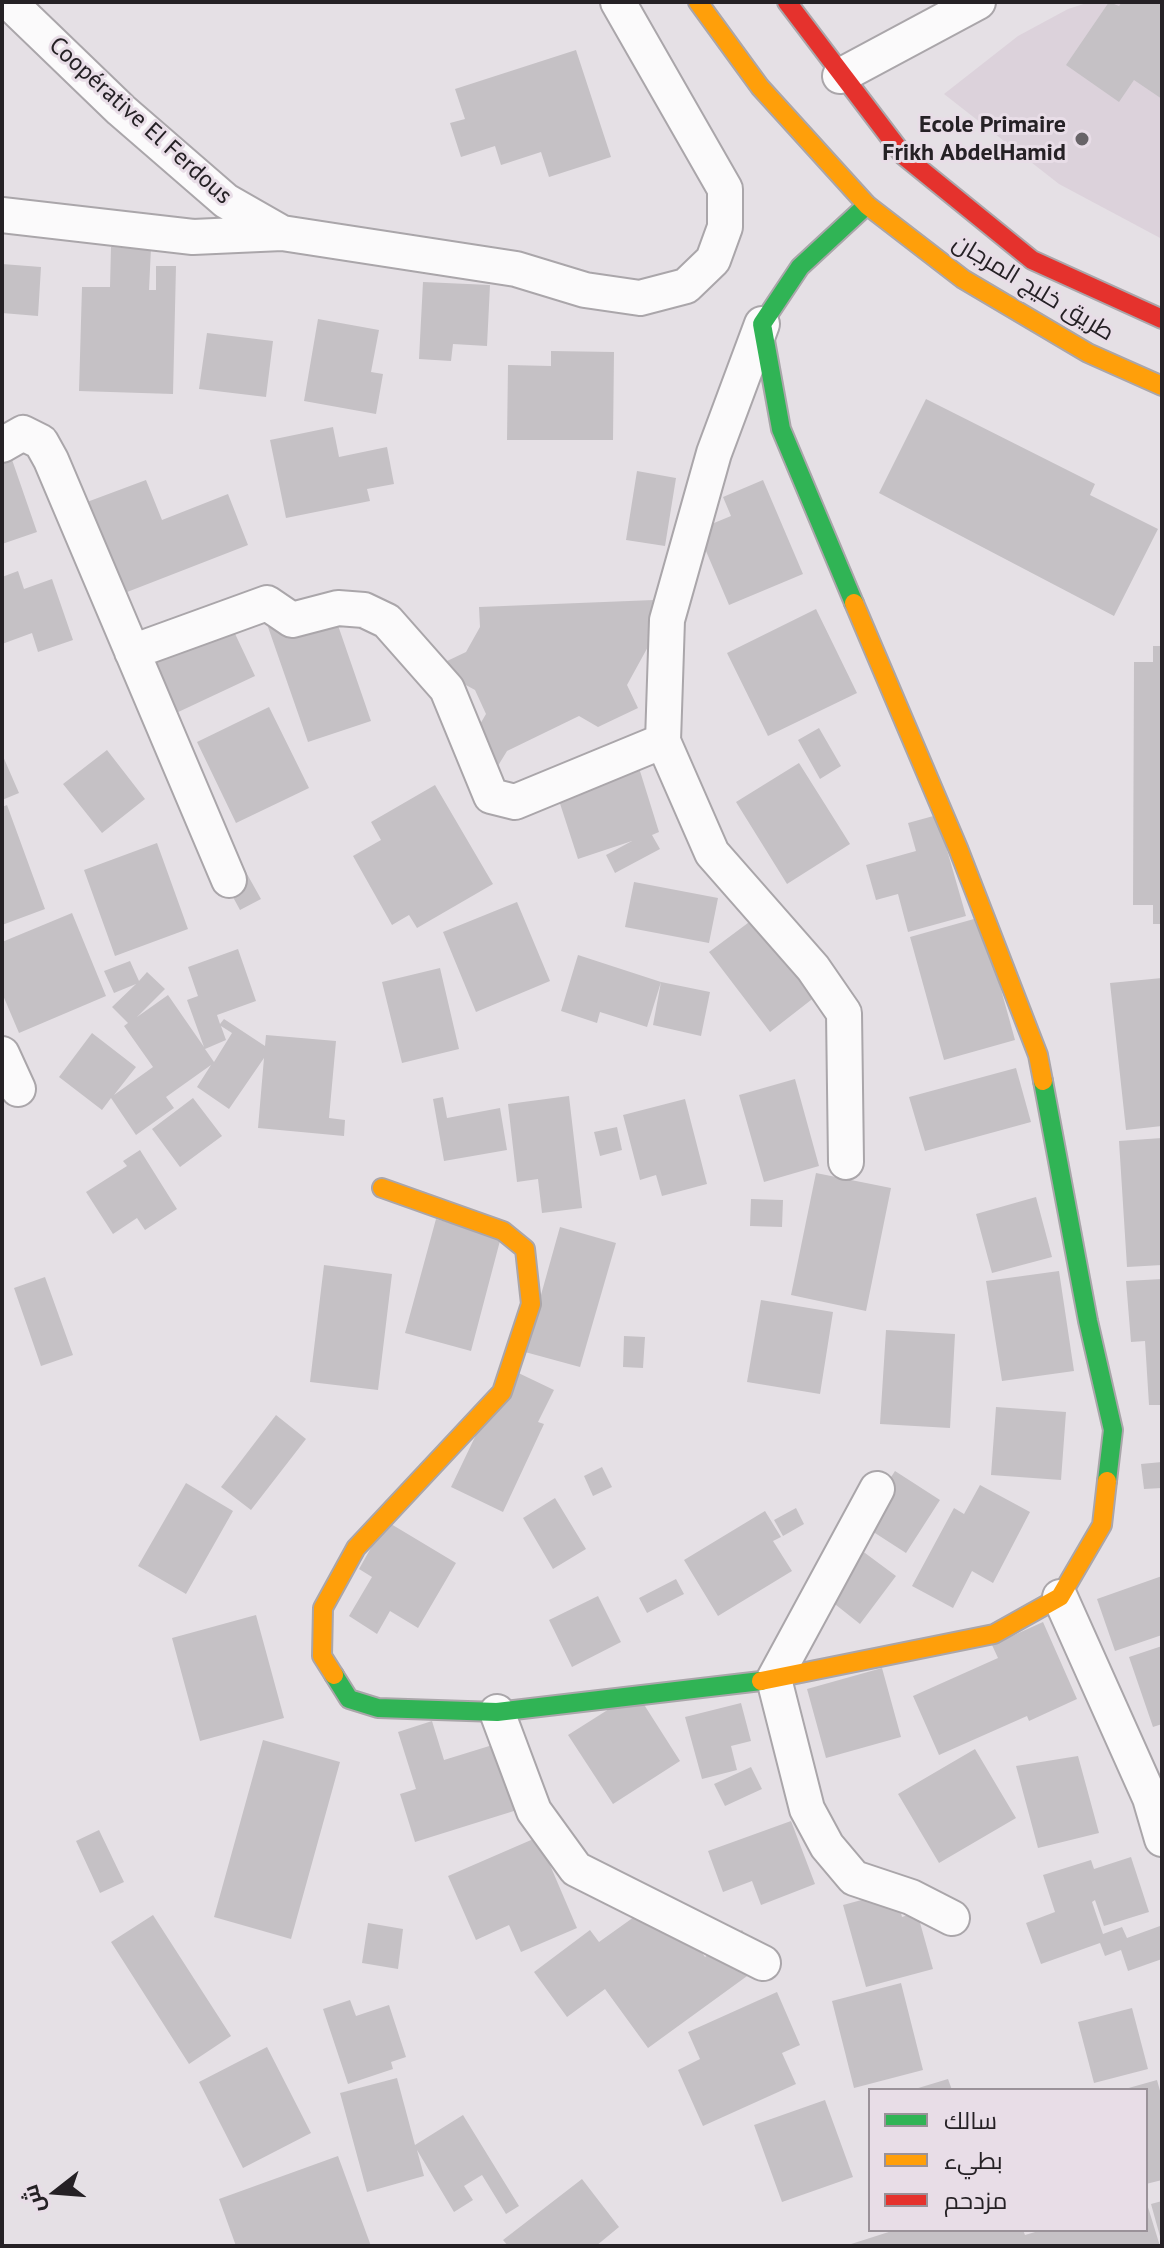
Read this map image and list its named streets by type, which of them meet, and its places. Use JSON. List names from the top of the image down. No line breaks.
{"streets":{"street":["Coopérative El Ferdous","طريق خليج المرجان"]},"places":["Ecole Primaire Frikh AbdelHamid"],"legend":["سالك","بطيء","مزدحم"],"north":"left"}
